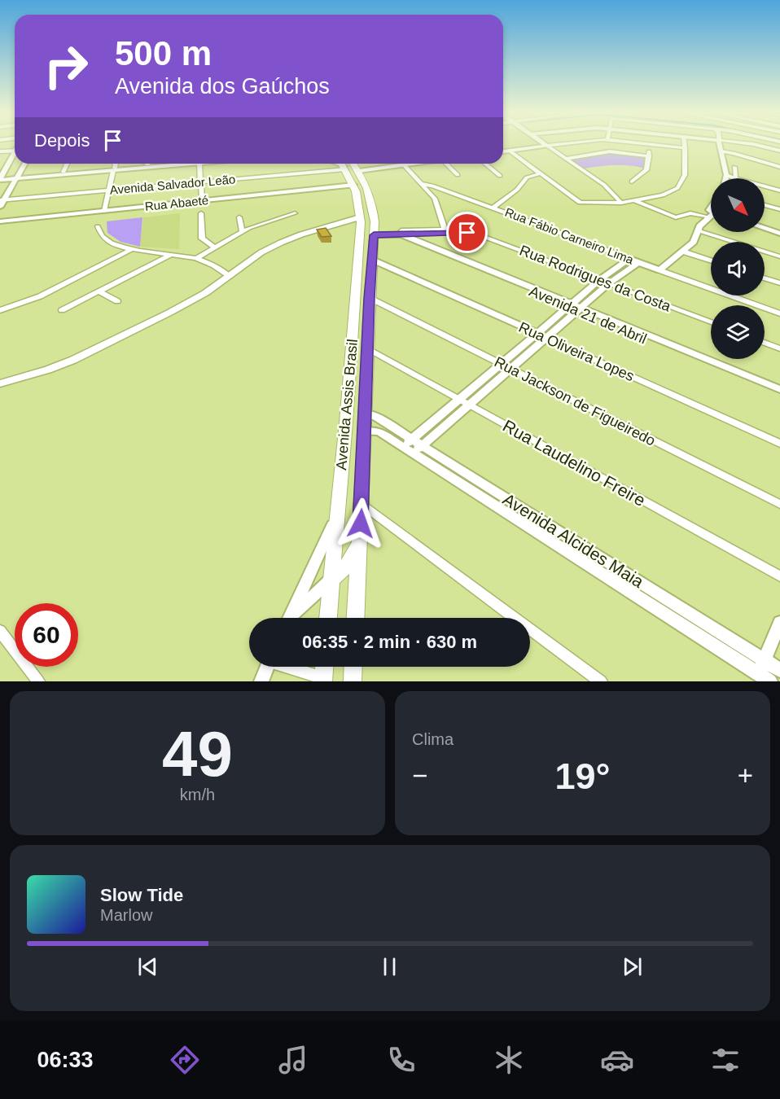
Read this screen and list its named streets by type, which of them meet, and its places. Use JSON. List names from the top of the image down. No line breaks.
{"streets":{"main road":["Avenida Assis Brasil"],"street":["Avenida Salvador Leão","Rua Abaeté","Rua Fábio Carneiro Lima","Rua Rodrigues da Costa","Avenida 21 de Abril","Rua Oliveira Lopes","Rua Jackson de Figueiredo","Rua Laudelino Freire","Avenida Alcides Maia"]},"crossings":[["Avenida Salvador Leão","Avenida Assis Brasil"],["Rua Abaeté","Avenida Assis Brasil"],["Rua Oliveira Lopes","Avenida Assis Brasil"],["Rua Jackson de Figueiredo","Avenida Assis Brasil"],["Avenida Assis Brasil","Rua Laudelino Freire"],["Avenida Assis Brasil","Avenida Alcides Maia"]],"north":"bottom right","page":{"turn":["500 m","Avenida dos Gaúchos"],"then":"Depois","limit":"60","trip":"06:35 · 2 min · 630 m","tile":[["49","km/h"],"Clima"],"heat":["−","19°","+"],"song":["Slow Tide","Marlow"],"tabs":"06:33"}}
